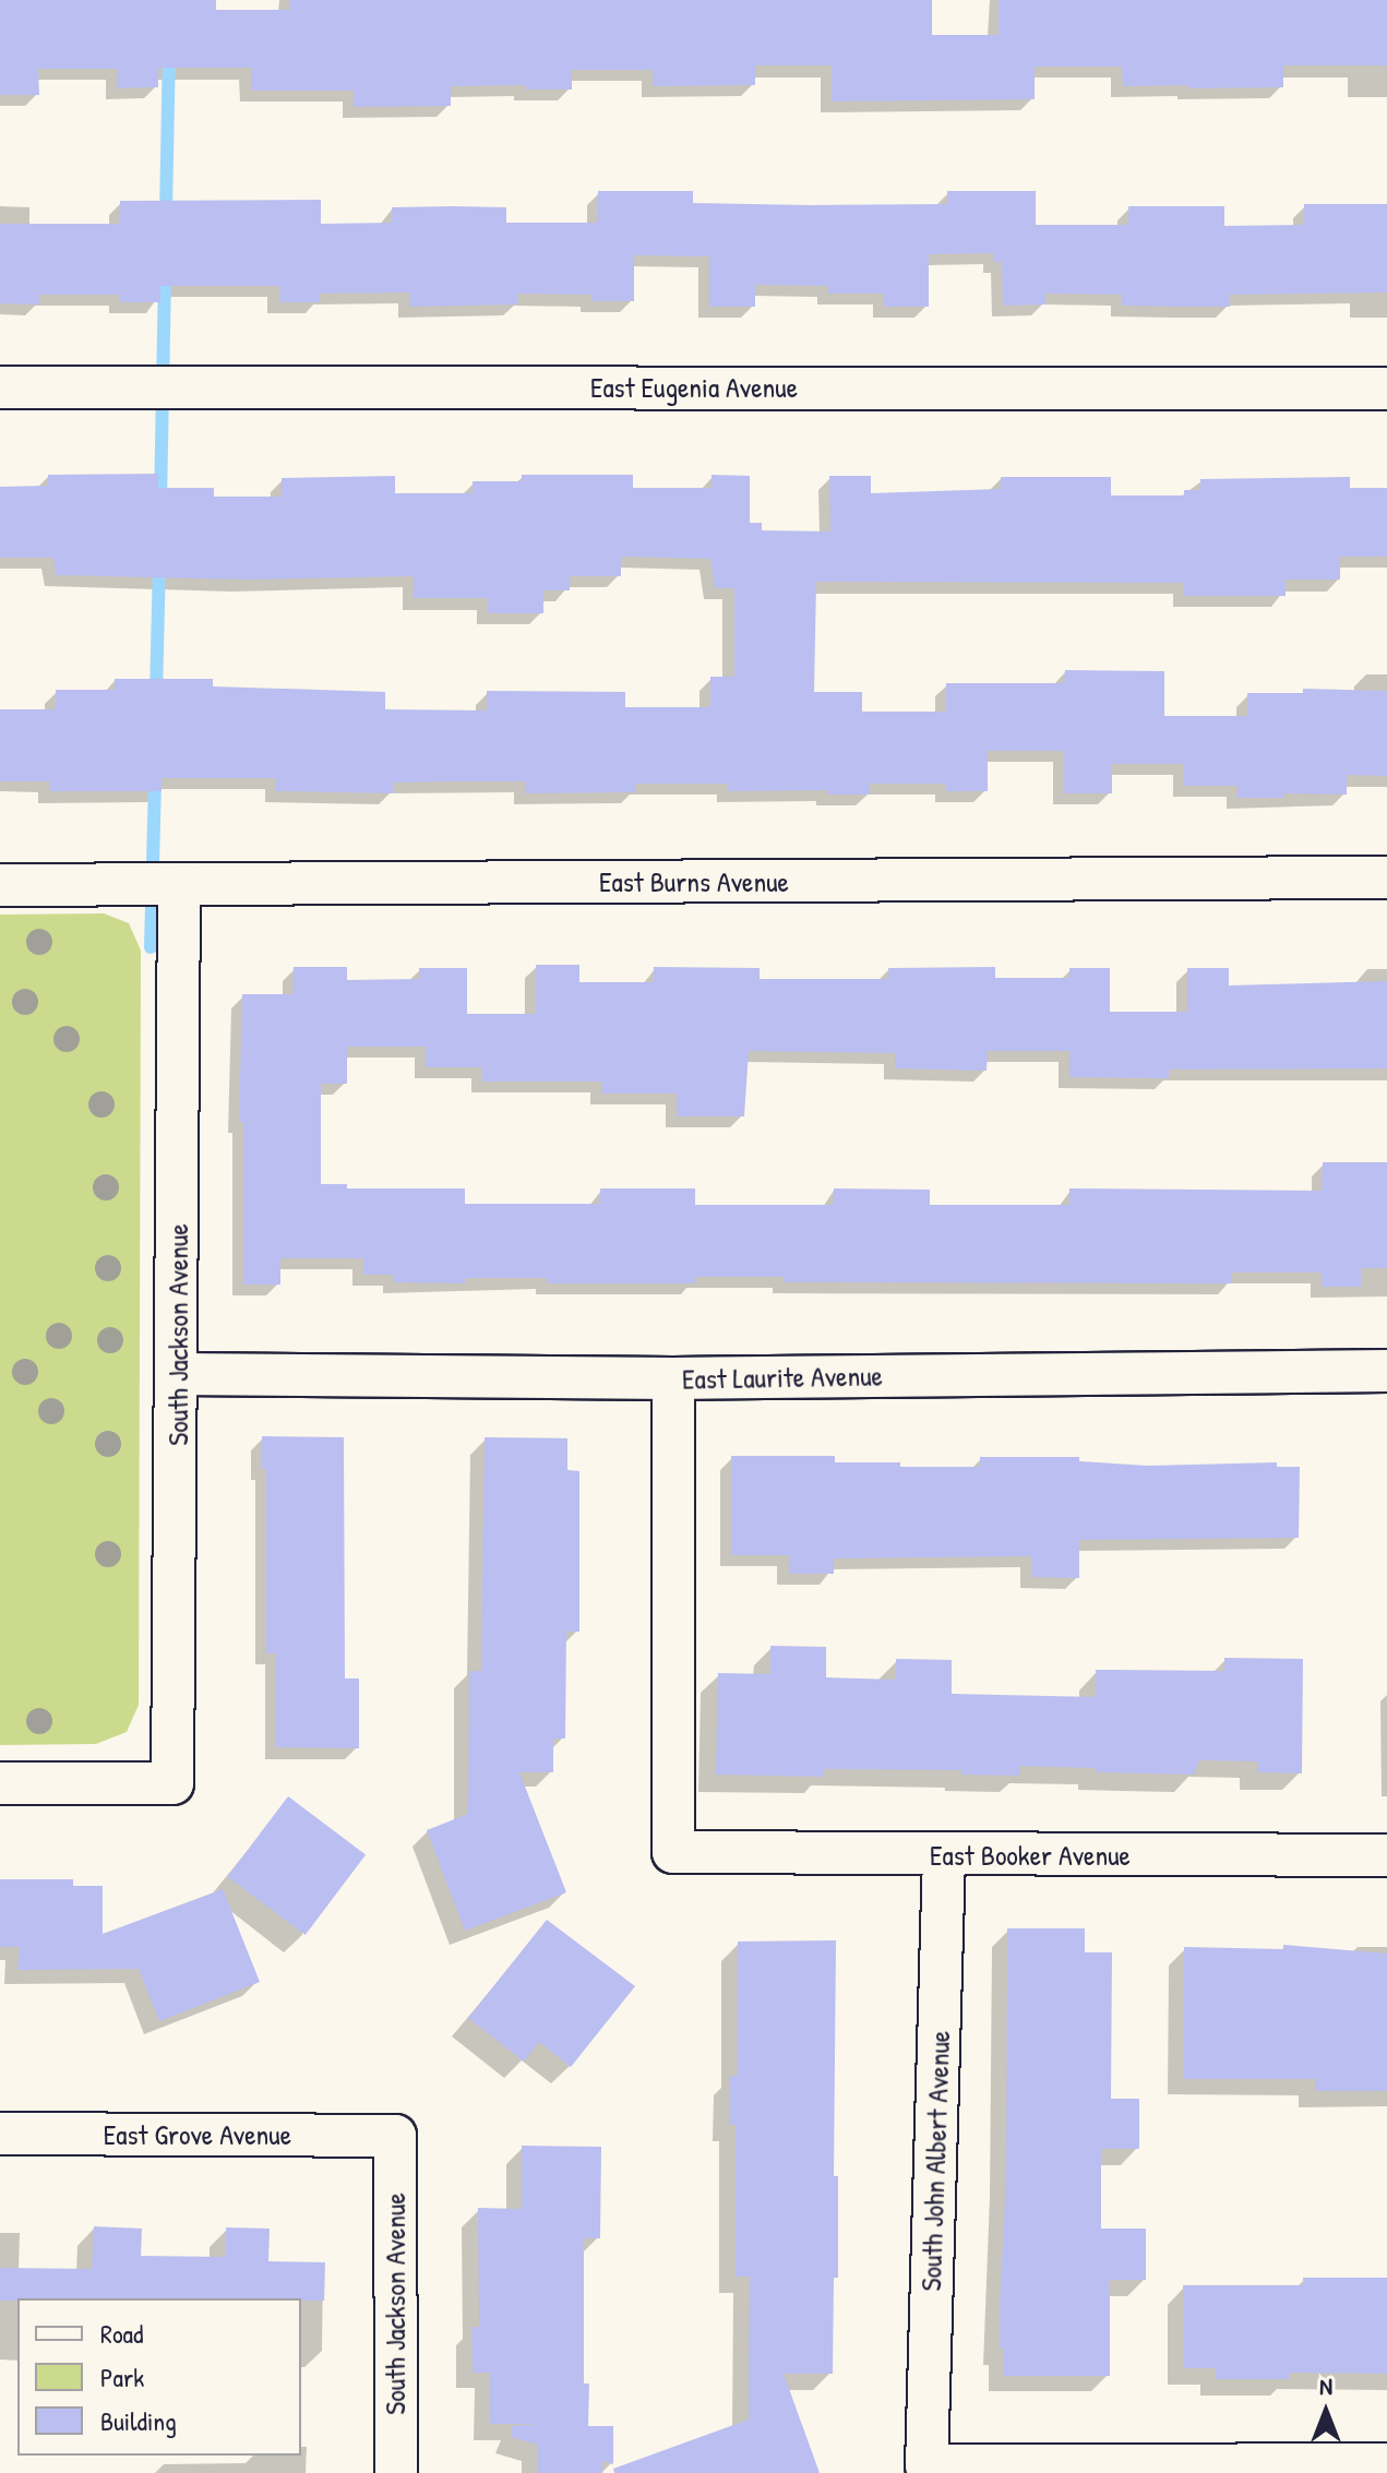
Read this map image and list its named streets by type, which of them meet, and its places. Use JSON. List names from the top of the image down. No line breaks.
{"streets":{"street":["East Eugenia Avenue","East Burns Avenue","South Jackson Avenue","East Laurite Avenue","East Booker Avenue","East Grove Avenue","South John Albert Avenue"]},"crossings":[["East Burns Avenue","South Jackson Avenue"],["South Jackson Avenue","East Laurite Avenue"],["South Jackson Avenue","East Grove Avenue"],["East Laurite Avenue","East Booker Avenue"],["East Booker Avenue","South John Albert Avenue"]],"legend":["Road","Park","Building"],"north":"top"}
